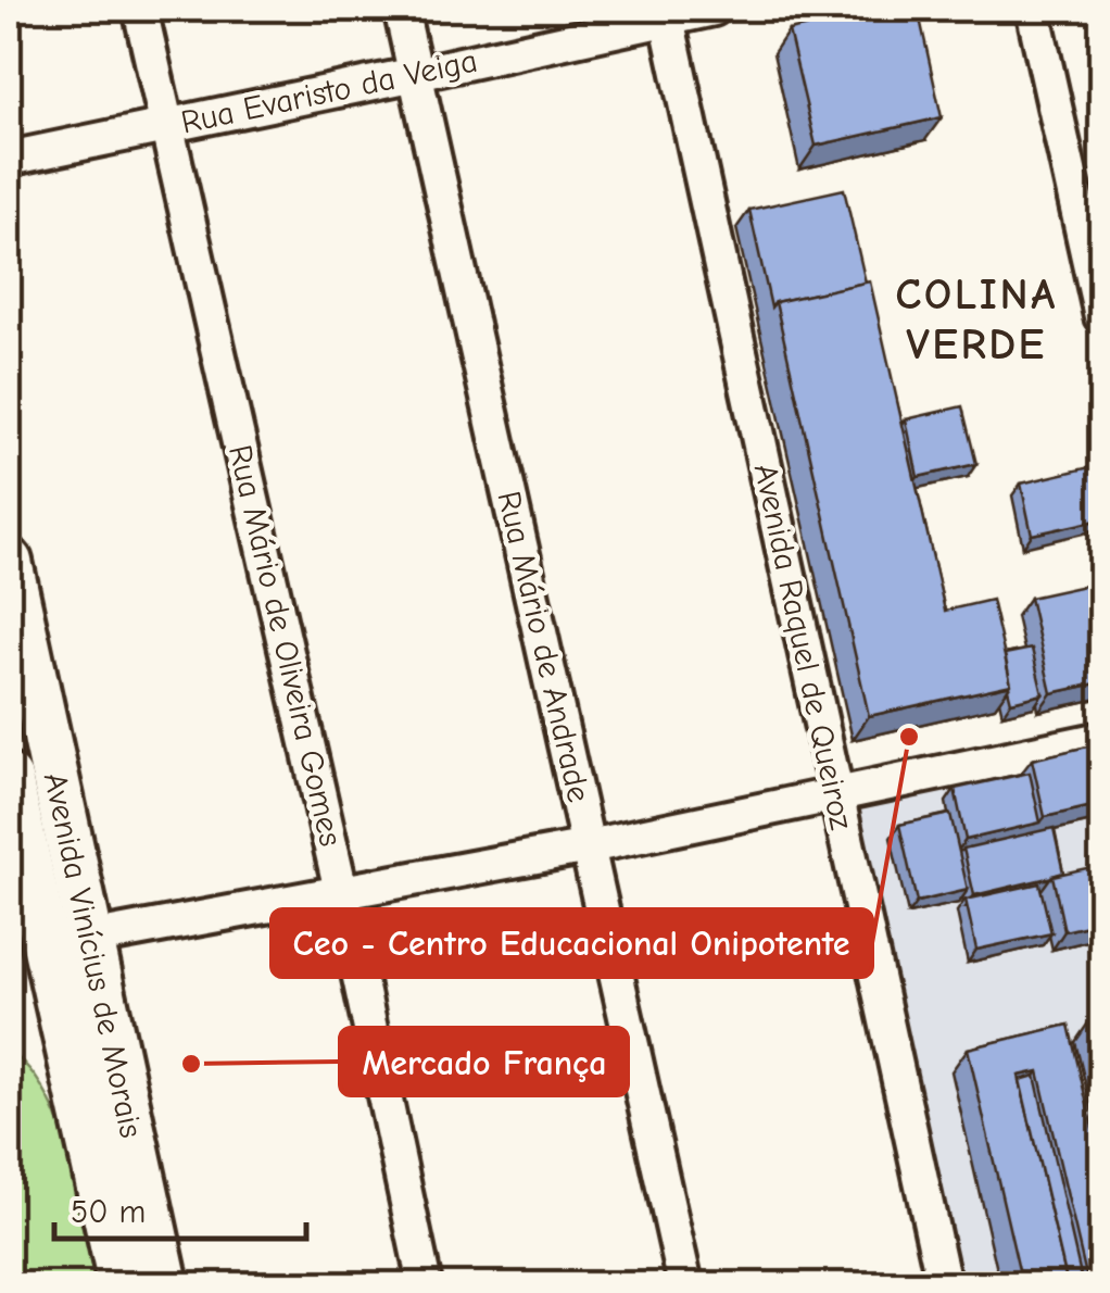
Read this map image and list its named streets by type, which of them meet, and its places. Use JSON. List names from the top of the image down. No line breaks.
{"streets":{"street":["Rua Evaristo da Veiga","Rua Mário de Oliveira Gomes","Rua Mário de Andrade","Avenida Raquel de Queiroz","Avenida Vinícius de Morais"]},"crossings":[["Rua Evaristo da Veiga","Rua Mário de Oliveira Gomes"],["Rua Evaristo da Veiga","Rua Mário de Andrade"],["Rua Evaristo da Veiga","Avenida Raquel de Queiroz"]],"districts":["COLINA VERDE"],"places":["Ceo - Centro Educacional Onipotente","Mercado França"],"scale_bar":"50 m"}
